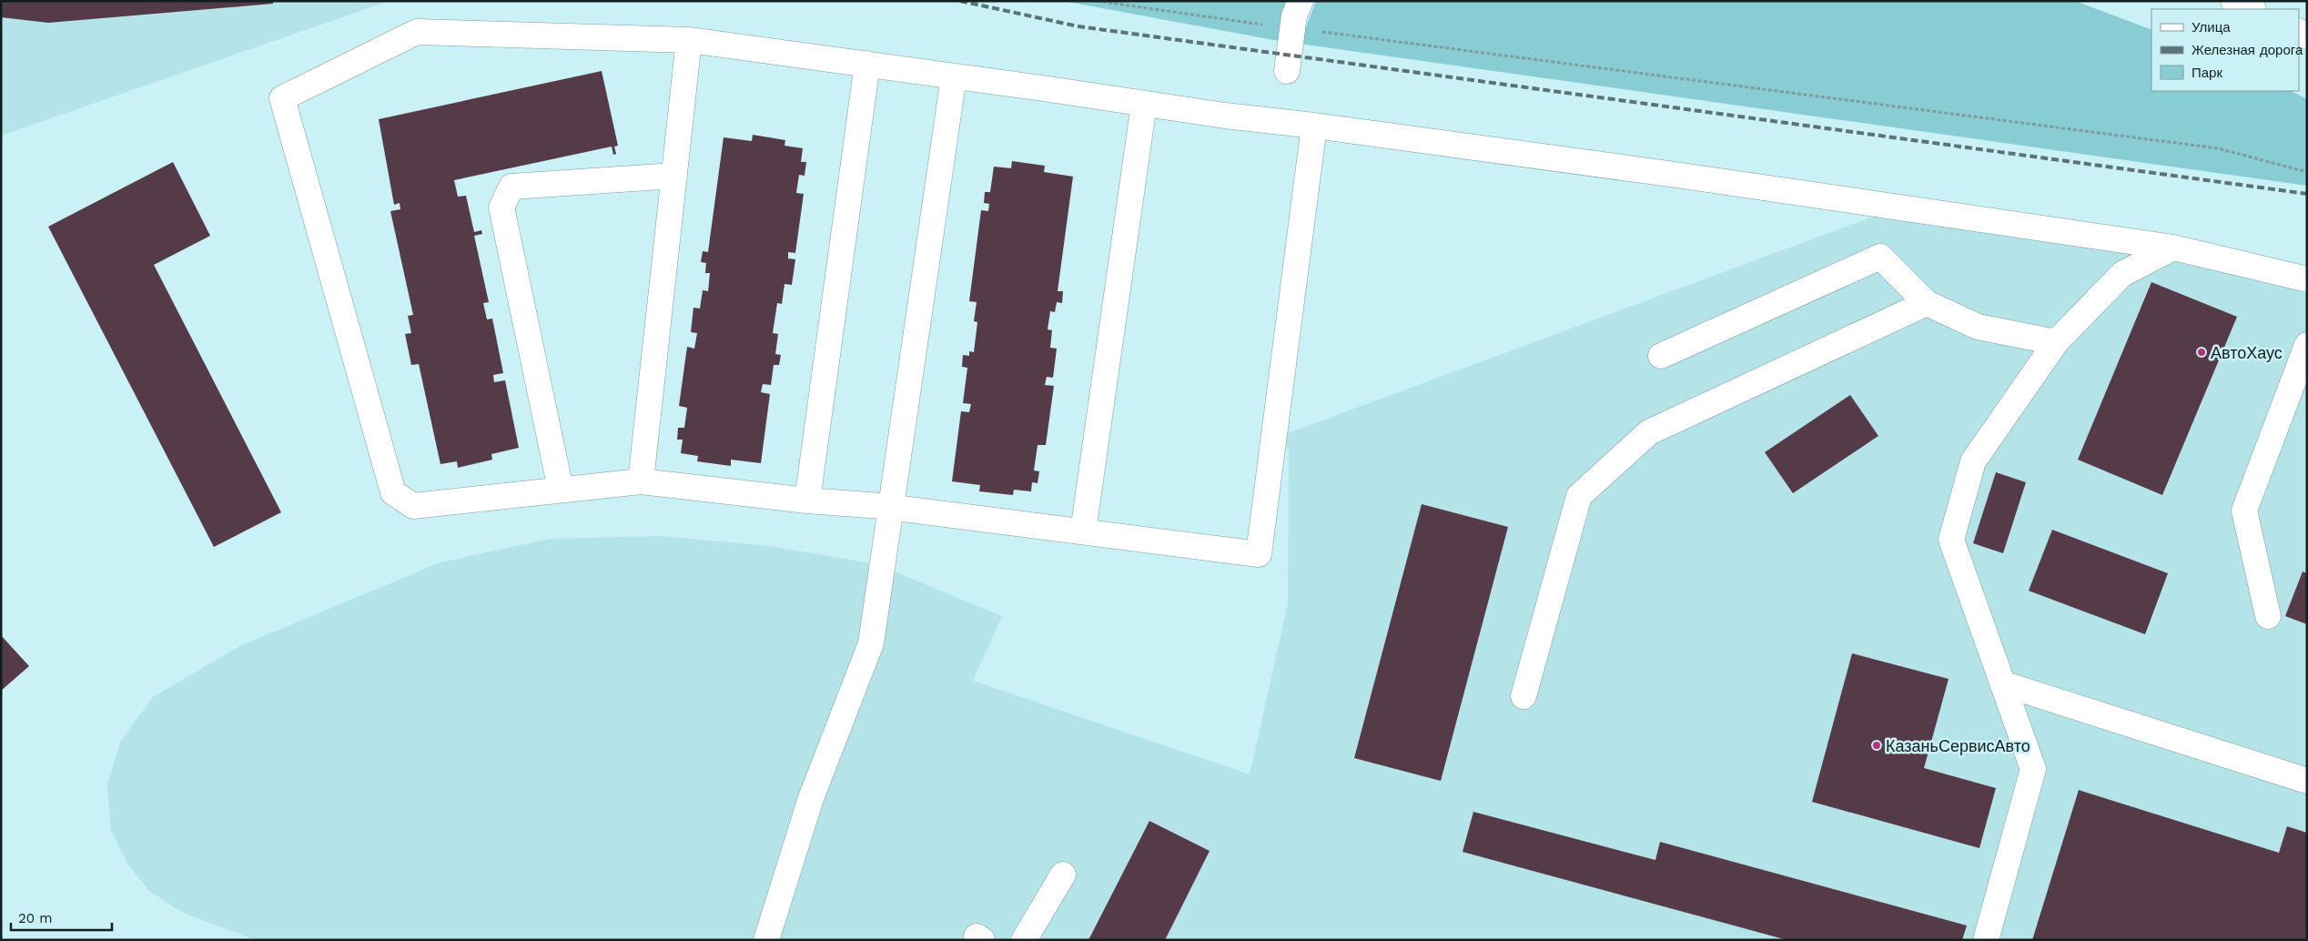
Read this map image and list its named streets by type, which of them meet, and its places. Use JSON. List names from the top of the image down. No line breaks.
{"places":["АвтоХаус","КазаньСервисАвто"],"legend":["Улица","Железная дорога","Парк"],"scale_bar":"20 m"}
